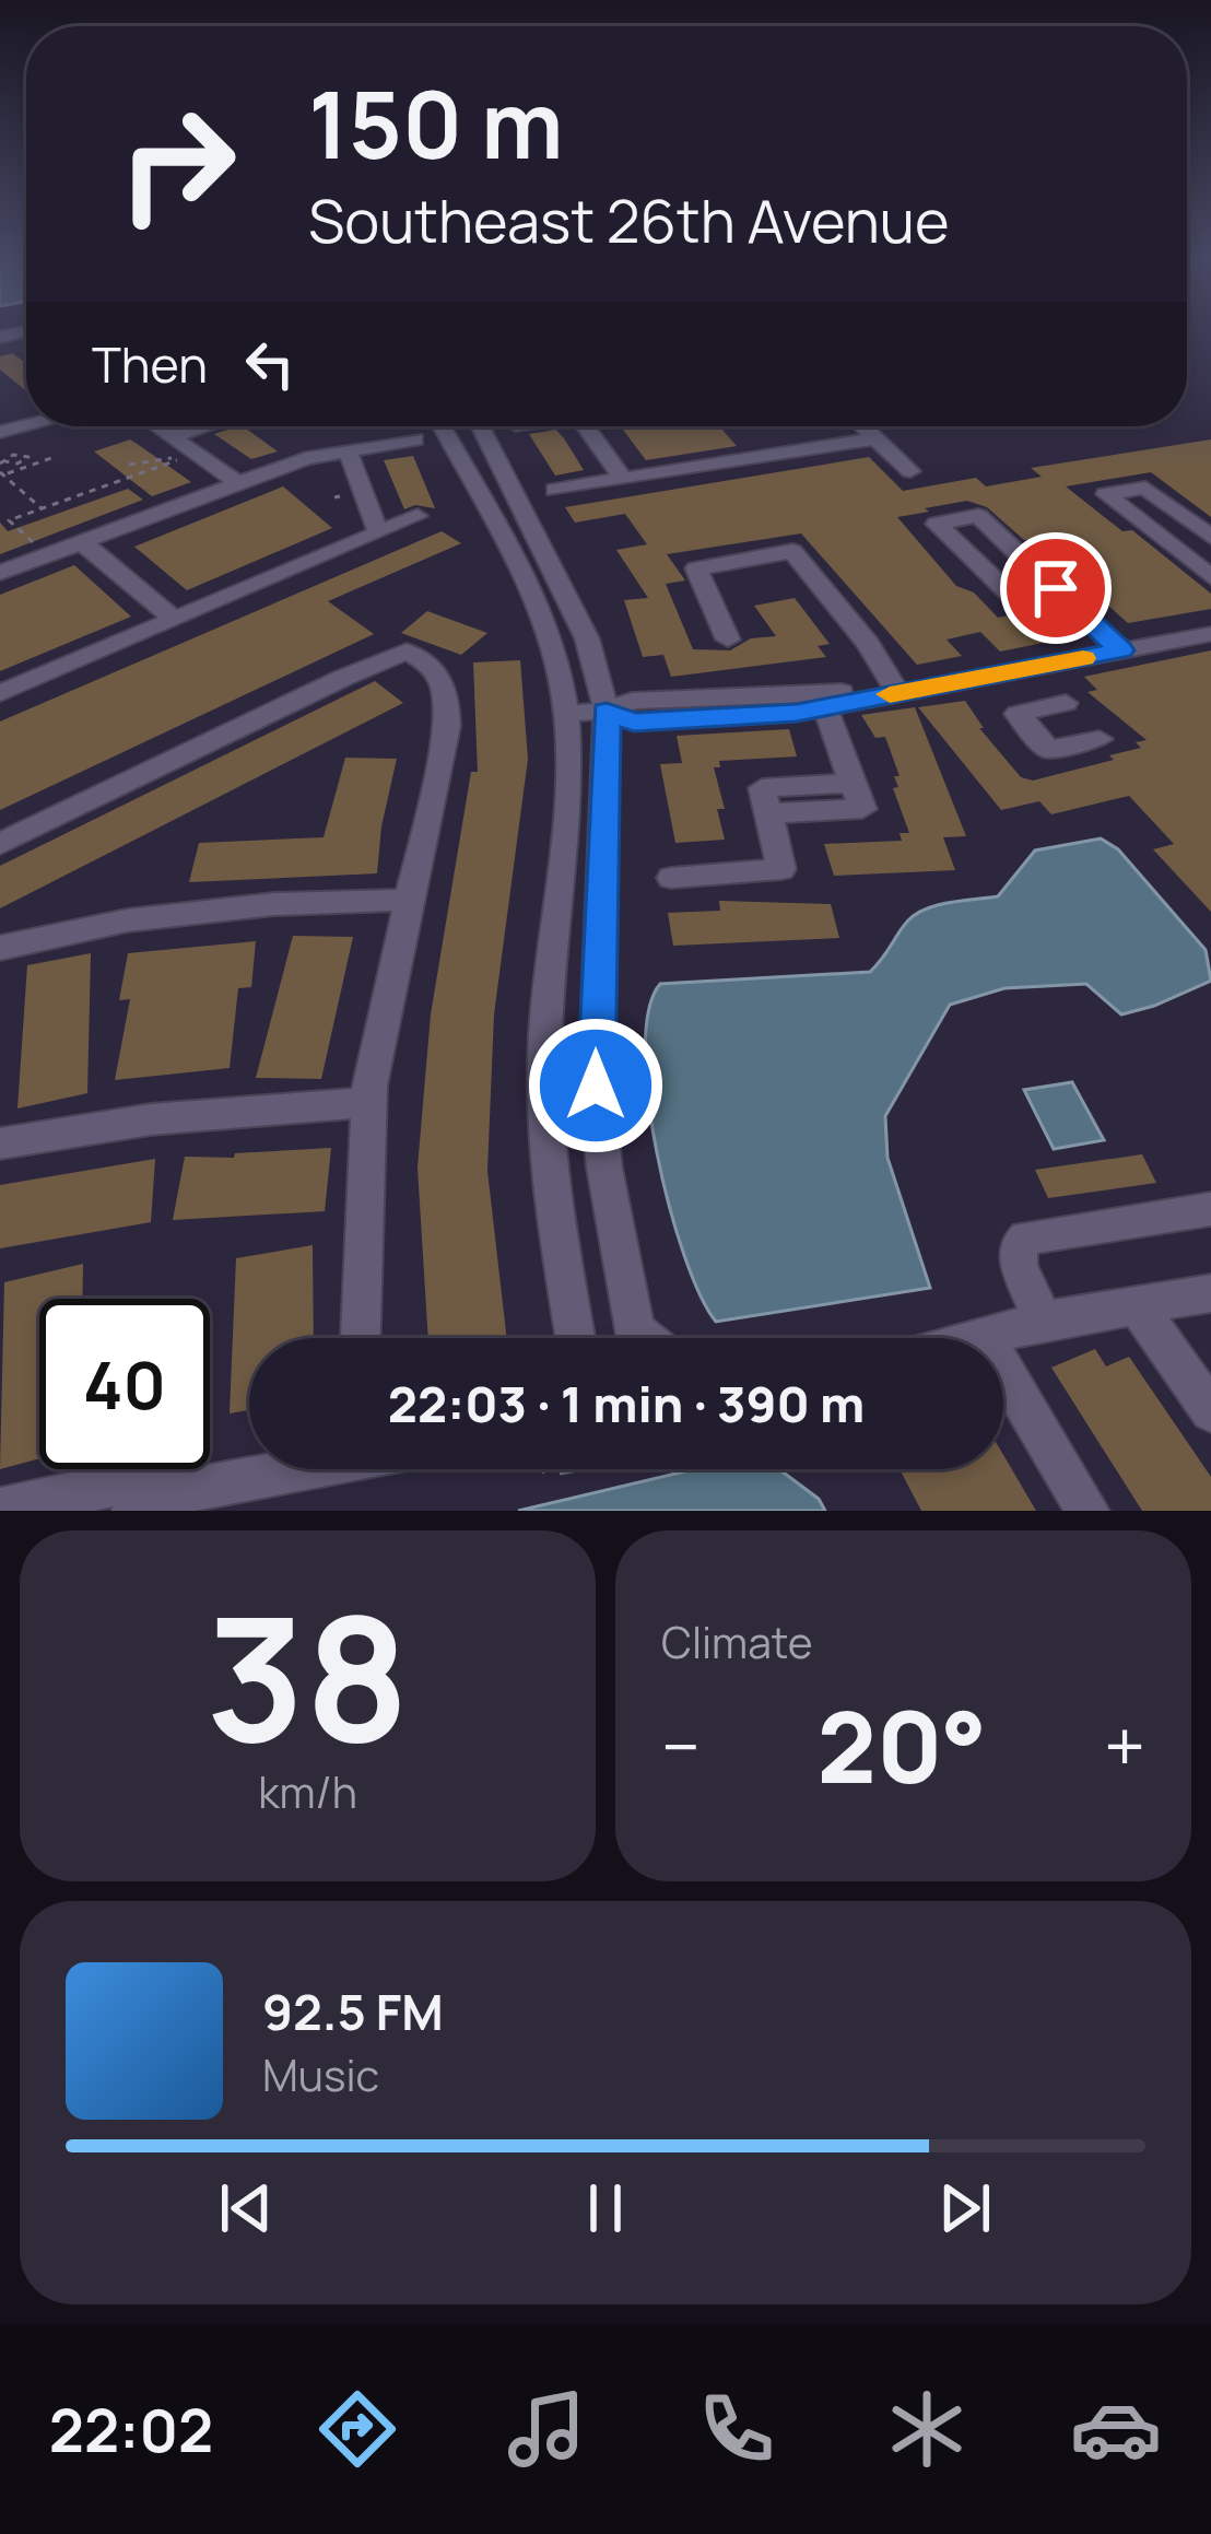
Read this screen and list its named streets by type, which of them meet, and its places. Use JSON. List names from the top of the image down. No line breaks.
{"page":{"turn":["150 m","Southeast 26th Avenue"],"then":"Then","limit":"40","trip":"22:03 · 1 min · 390 m","tile":[["38","km/h"],"Climate"],"heat":["−","20°","+"],"song":["92.5 FM","Music"],"tabs":"22:02"}}
